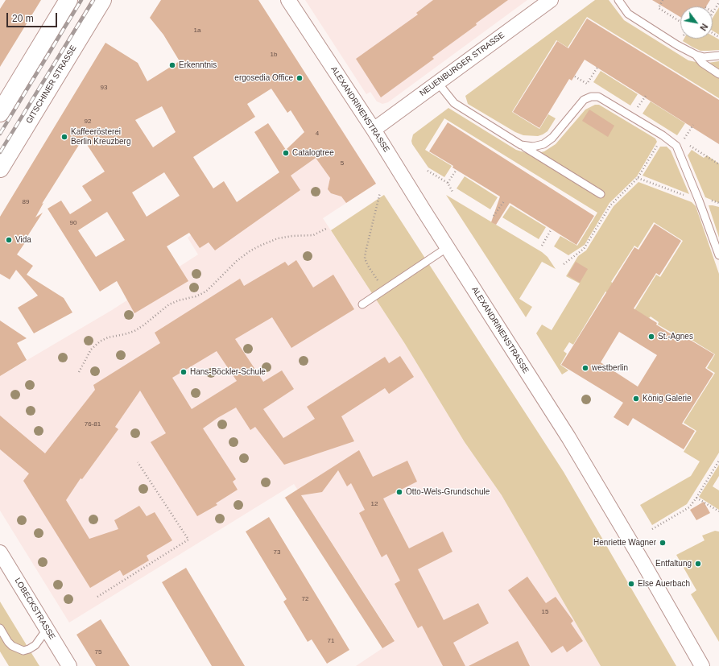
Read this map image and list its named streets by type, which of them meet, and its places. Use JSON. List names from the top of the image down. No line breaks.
{"streets":{"main road":["GITSCHINER STRASSE"],"street":["NEUENBURGER STRASSE","ALEXANDRINENSTRASSE","LOBECKSTRASSE"]},"crossings":[["NEUENBURGER STRASSE","ALEXANDRINENSTRASSE"]],"places":["Erkenntnis","ergosedia Office","Kaffeerösterei Berlin Kreuzberg","Catalogtree","Vida","St.-Agnes","westberlin","Hans-Böckler-Schule","König Galerie","Otto-Wels-Grundschule","Henriette Wagner","Entfaltung","Else Auerbach"],"house_numbers":["1a","1b","93","92","4","5","89","90","76-81","12","73","72","15","71","75"],"scale_bar":"20 m","north":"bottom right"}
